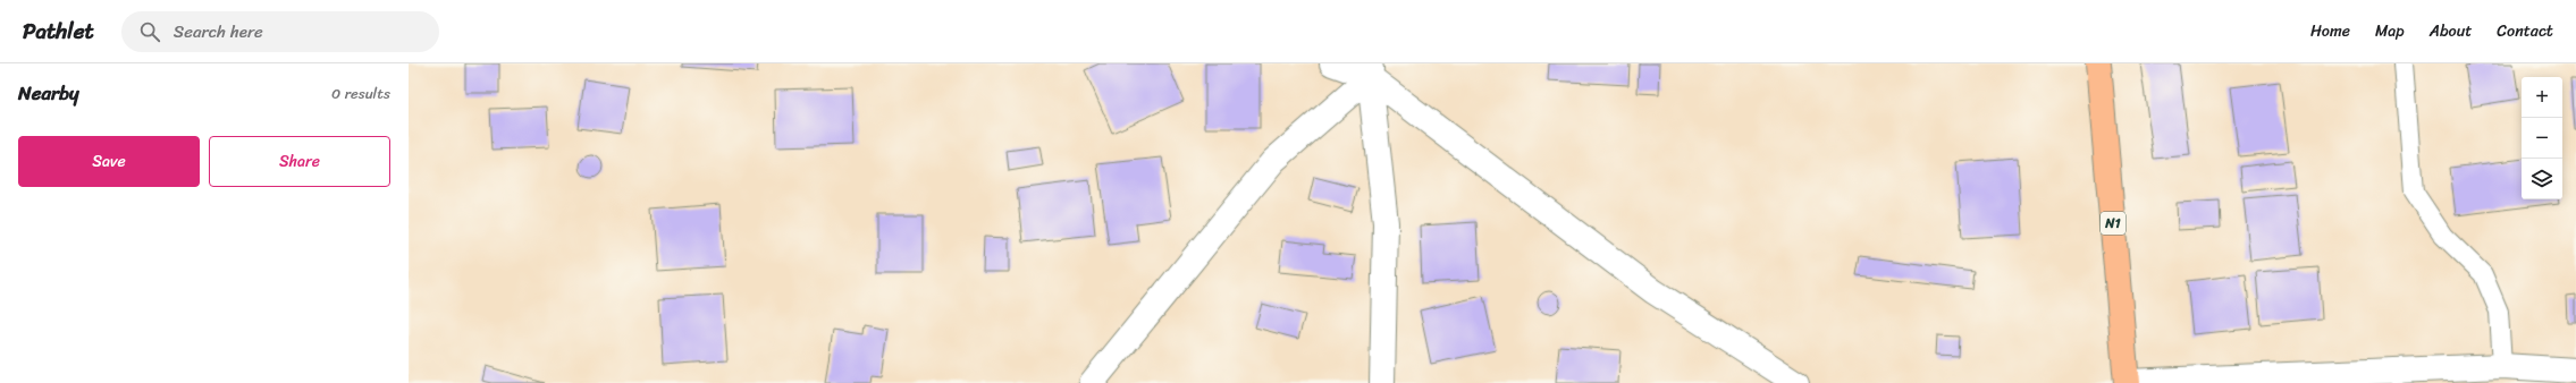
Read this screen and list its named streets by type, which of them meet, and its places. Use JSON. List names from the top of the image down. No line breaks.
{"streets":{"highway":["N1"]},"page":{"header":"Pathlet","search":"Search here","nav":["Home","Map","About","Contact"],"heading":["Nearby","0 results"],"map_buttons":["+","−"],"buttons":["Save","Share"]}}
